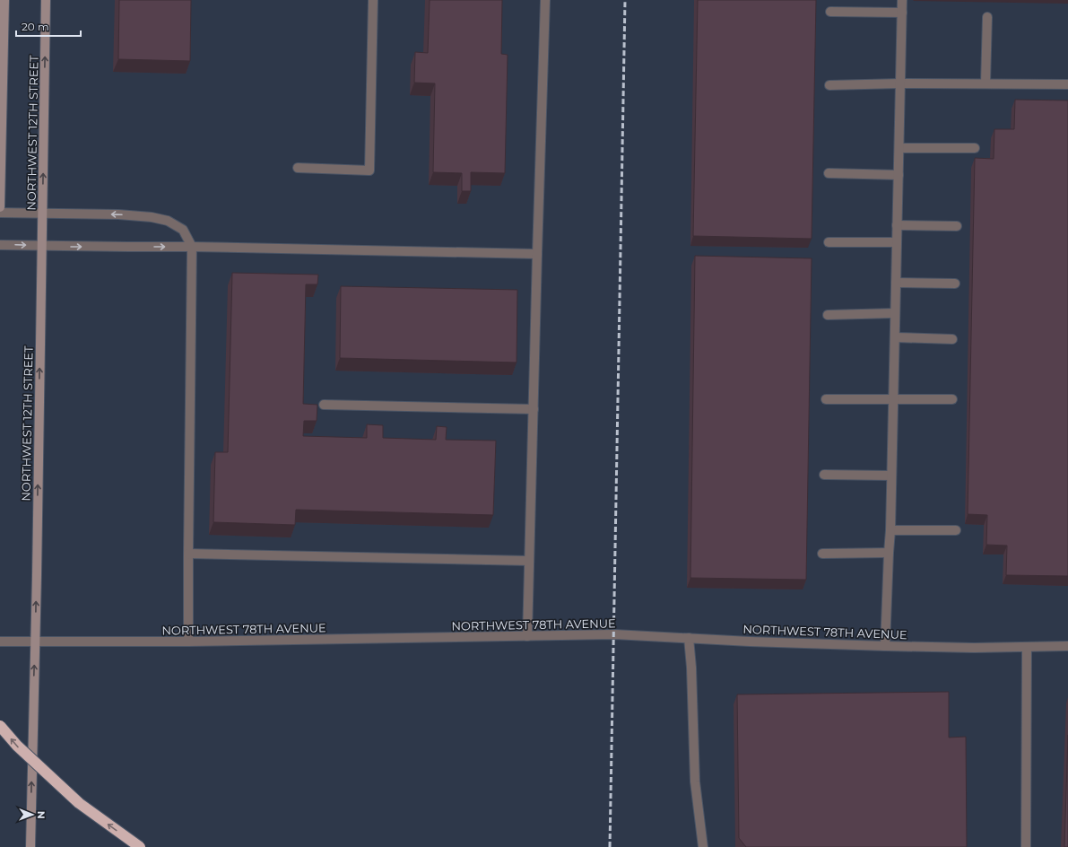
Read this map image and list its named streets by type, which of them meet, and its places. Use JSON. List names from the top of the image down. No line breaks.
{"streets":{"main road":["NORTHWEST 12TH STREET"],"street":["NORTHWEST 78TH AVENUE"]},"crossings":[["NORTHWEST 12TH STREET","NORTHWEST 78TH AVENUE"]],"one_way":["NORTHWEST 12TH STREET"],"scale_bar":"20 m","north":"right"}
